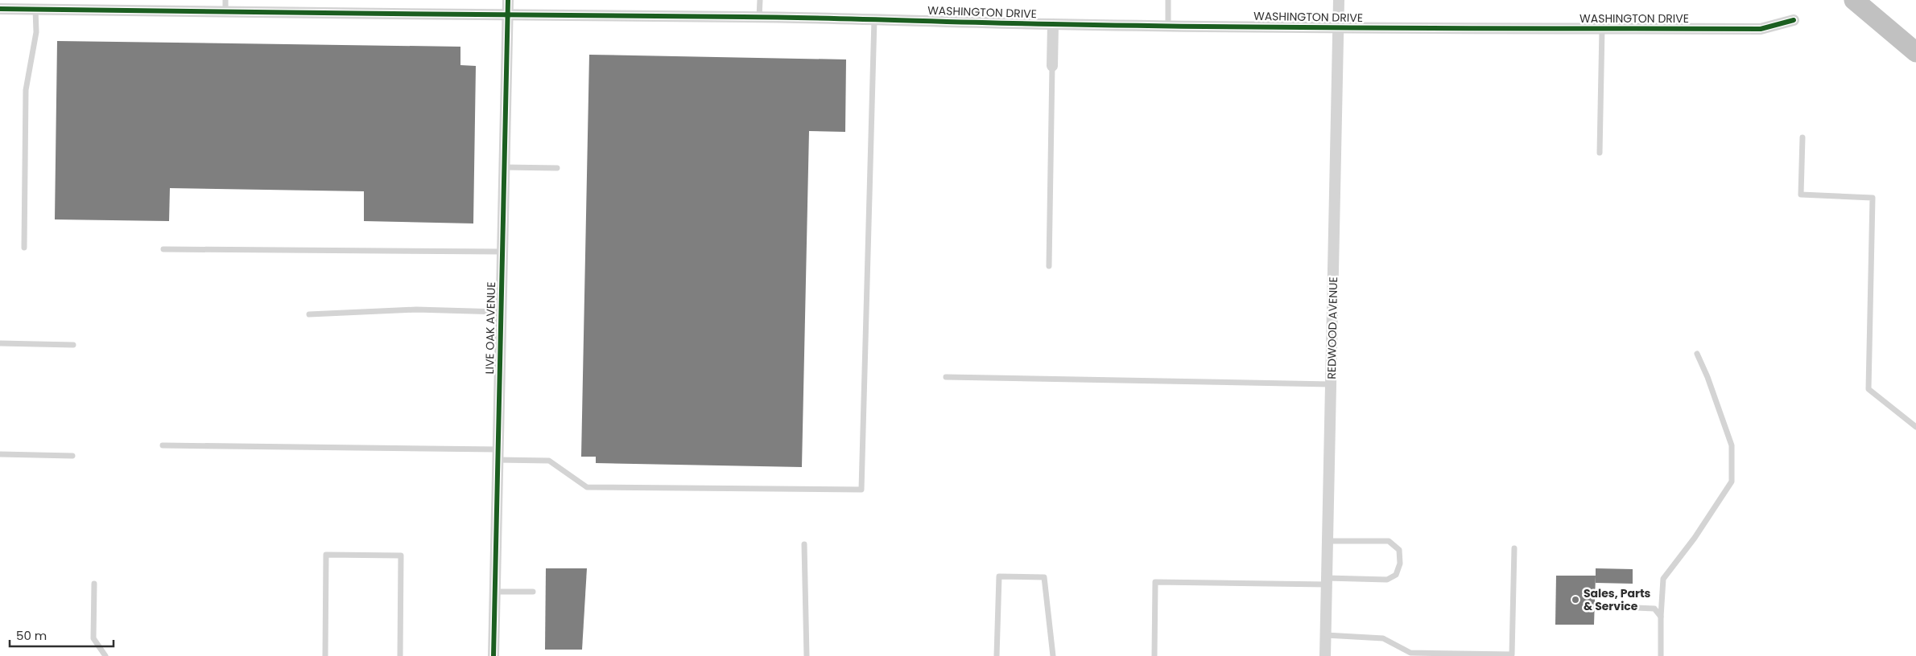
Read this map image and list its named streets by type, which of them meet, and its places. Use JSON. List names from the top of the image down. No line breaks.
{"streets":{"street":["WASHINGTON DRIVE","LIVE OAK AVENUE","REDWOOD AVENUE"]},"crossings":[["WASHINGTON DRIVE","LIVE OAK AVENUE"],["WASHINGTON DRIVE","REDWOOD AVENUE"]],"places":["Sales, Parts & Service"],"scale_bar":"50 m"}
